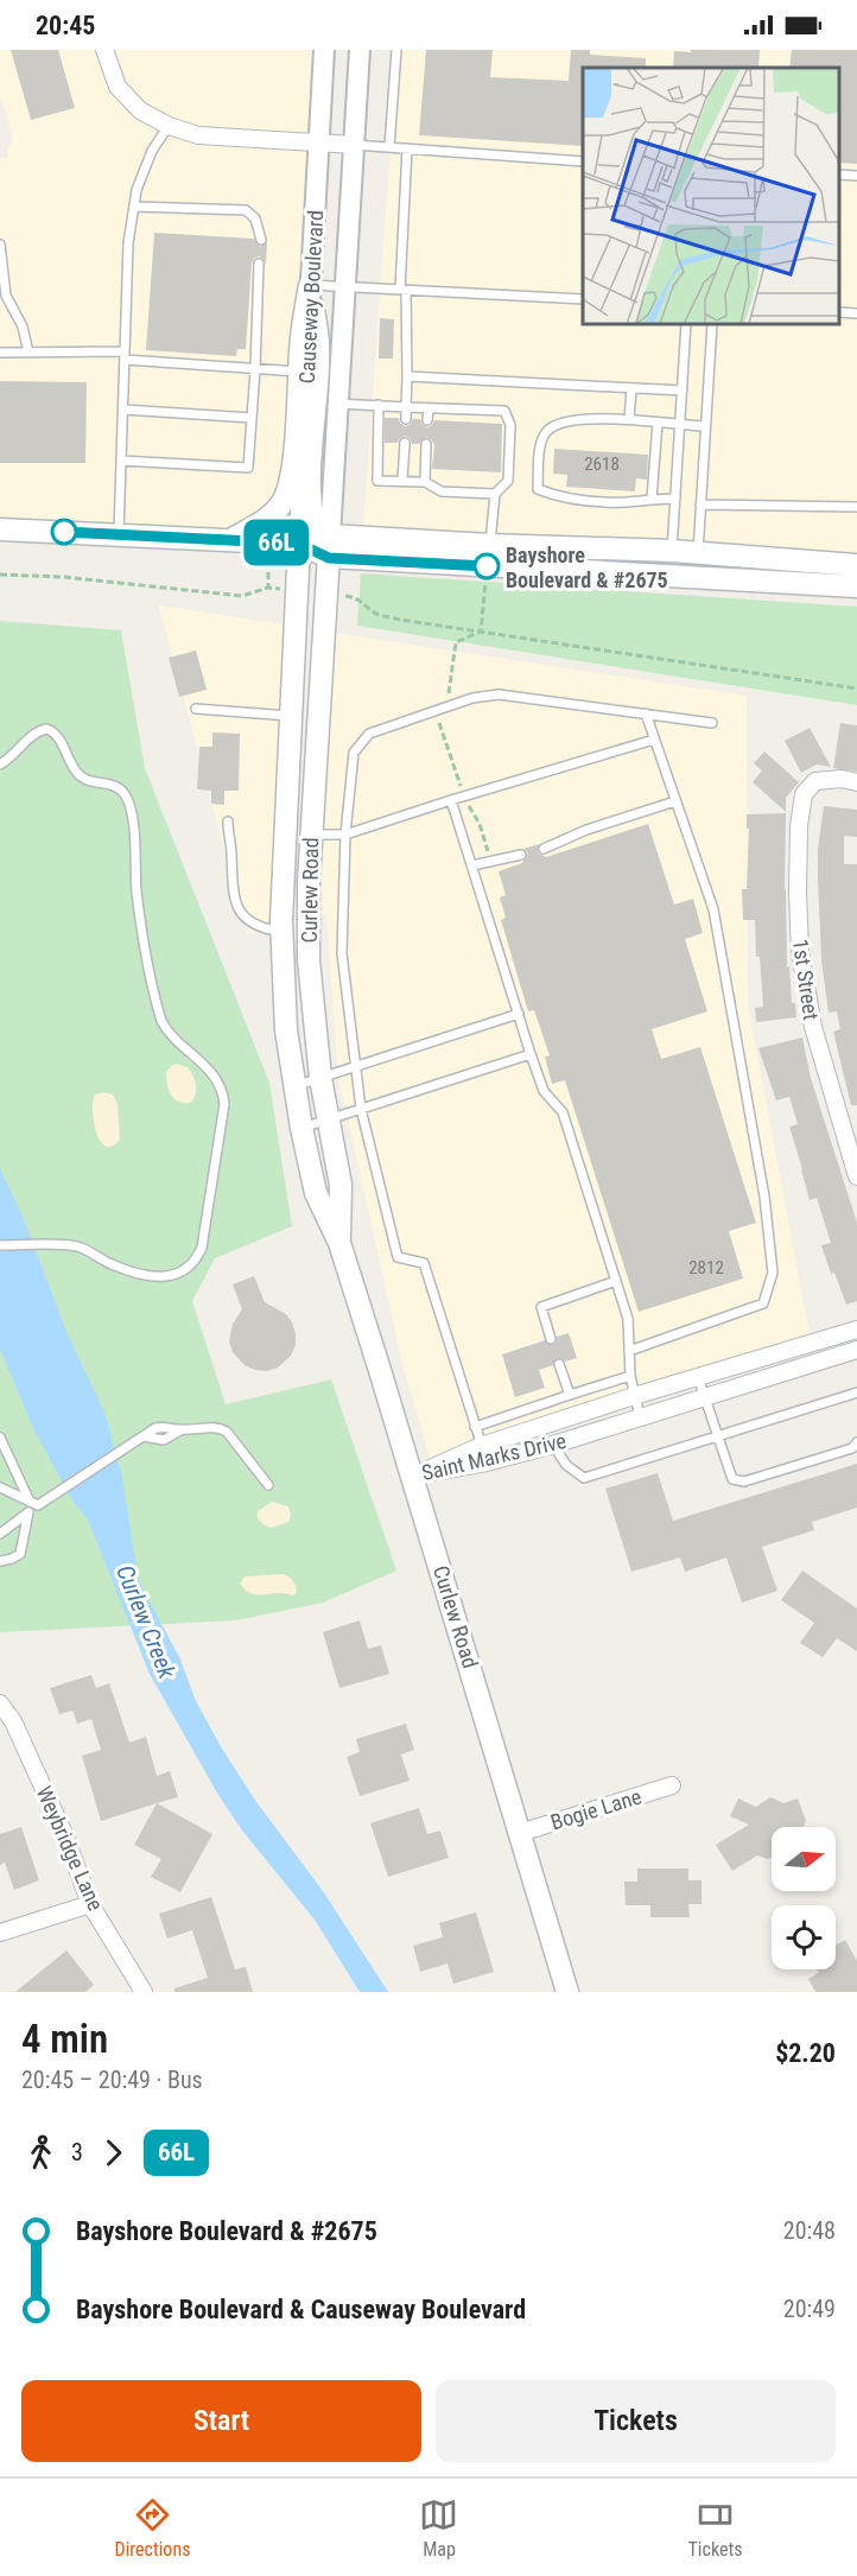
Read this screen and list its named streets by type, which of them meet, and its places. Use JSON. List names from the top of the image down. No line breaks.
{"streets":{"main road":["Curlew Road"],"street":["Causeway Boulevard","1st Street","Saint Marks Drive","Bogie Lane","Weybridge Lane"]},"crossings":[["Causeway Boulevard","Curlew Road"],["Curlew Road","Saint Marks Drive"],["Curlew Road","Bogie Lane"]],"water":["Curlew Creek"],"places":["Bayshore Boulevard & #2675"],"lines":["bus line 66L"],"house_numbers":["2618","2812"],"north":"right","page":{"status":"20:45","on_map":"66L","heading":["4 min","20:45 – 20:49 · Bus","$2.20"],"legs":["3","66L"],"list":[{"name":"Bayshore Boulevard & #2675","value":"20:48"},{"name":"Bayshore Boulevard & Causeway Boulevard","value":"20:49"}],"buttons":["Start","Tickets"],"tabs":["Directions","Map","Tickets"]}}
